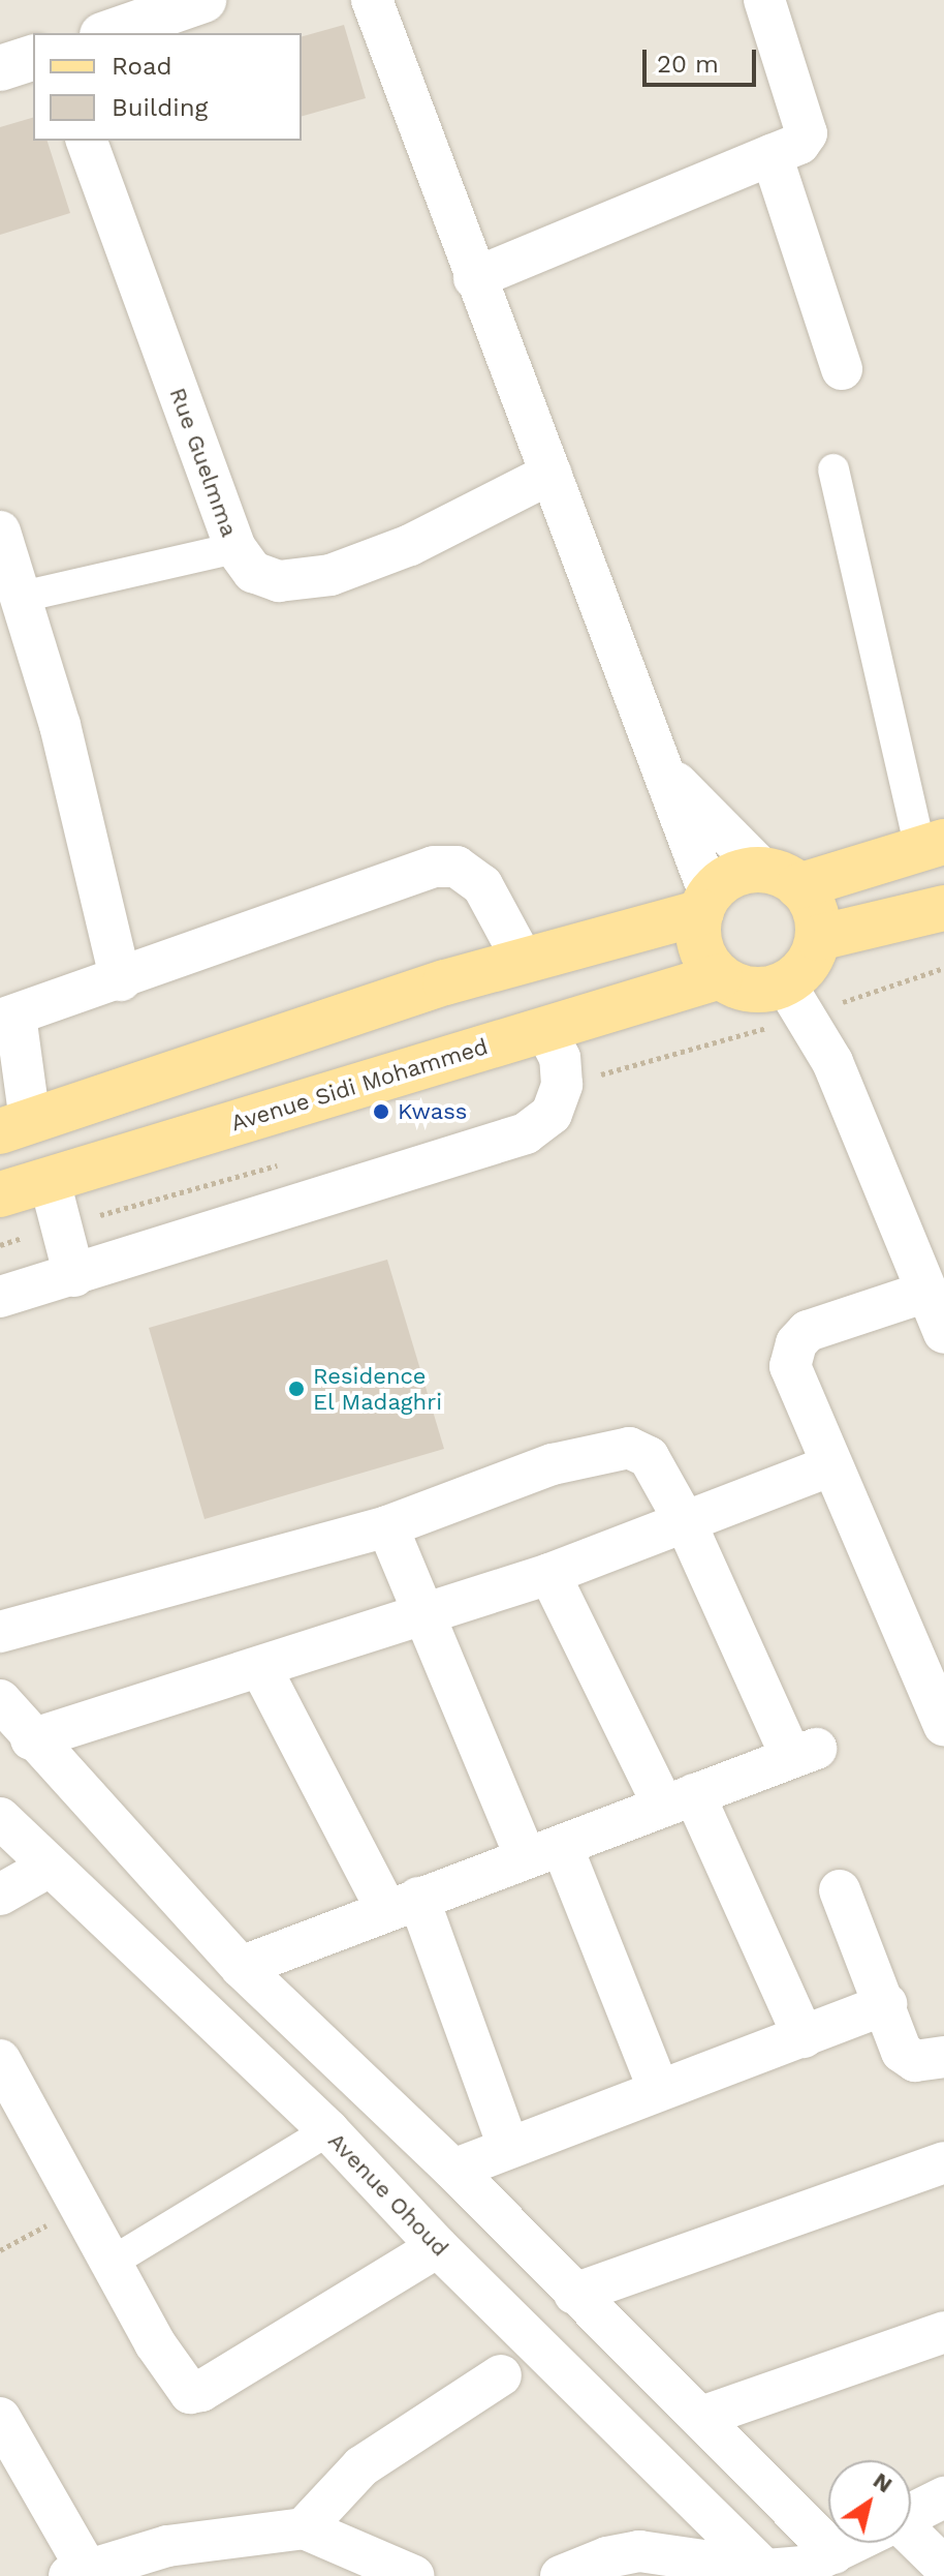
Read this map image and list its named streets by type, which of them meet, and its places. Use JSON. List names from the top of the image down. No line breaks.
{"streets":{"main road":["Avenue Sidi Mohammed"],"street":["Rue Guelmma","Avenue Ohoud"]},"places":["Kwass","Residence El Madaghri"],"legend":["Road","Building"],"scale_bar":"20 m","north":"top right"}
